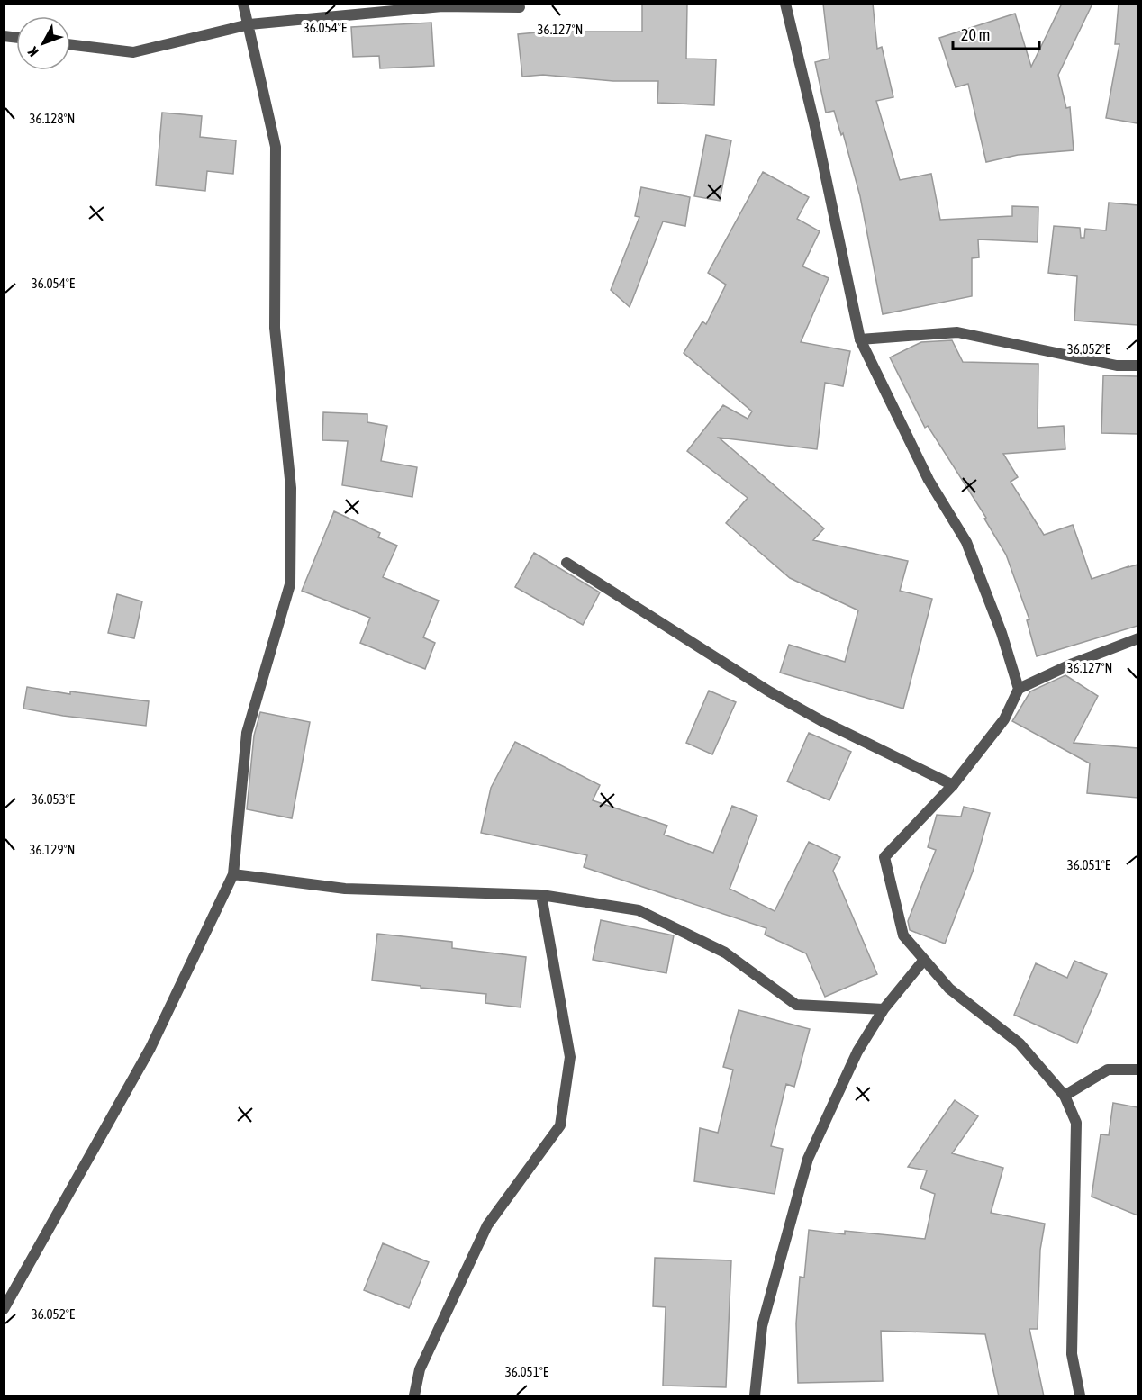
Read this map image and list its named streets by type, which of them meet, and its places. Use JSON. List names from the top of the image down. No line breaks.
{"scale_bar":"20 m","north":"bottom left","coordinates":["36.054°E","36.127°N","36.128°N","36.052°E","36.053°E","36.129°N","36.051°E"]}
